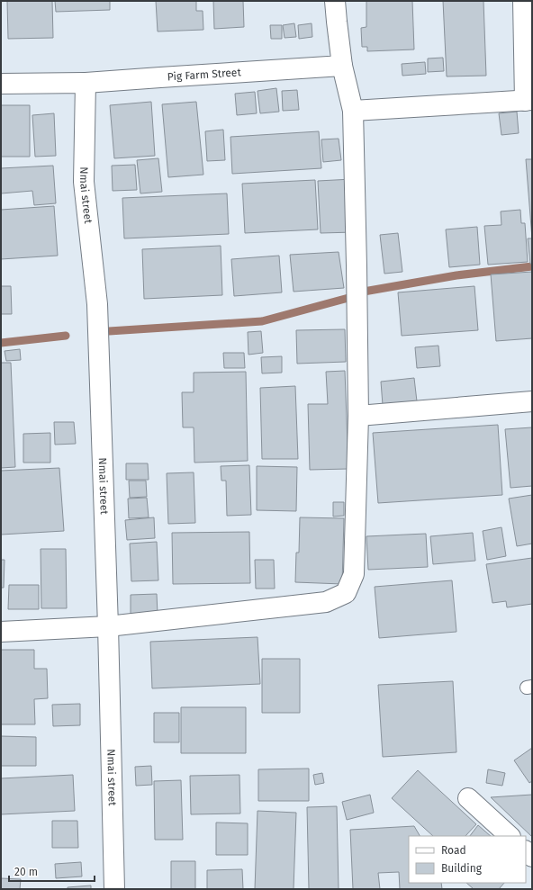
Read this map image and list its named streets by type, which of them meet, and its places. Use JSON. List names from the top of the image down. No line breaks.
{"streets":{"street":["Pig Farm Street","Nmai street"]},"crossings":[["Pig Farm Street","Nmai street"]],"legend":["Road","Building"],"scale_bar":"20 m"}
